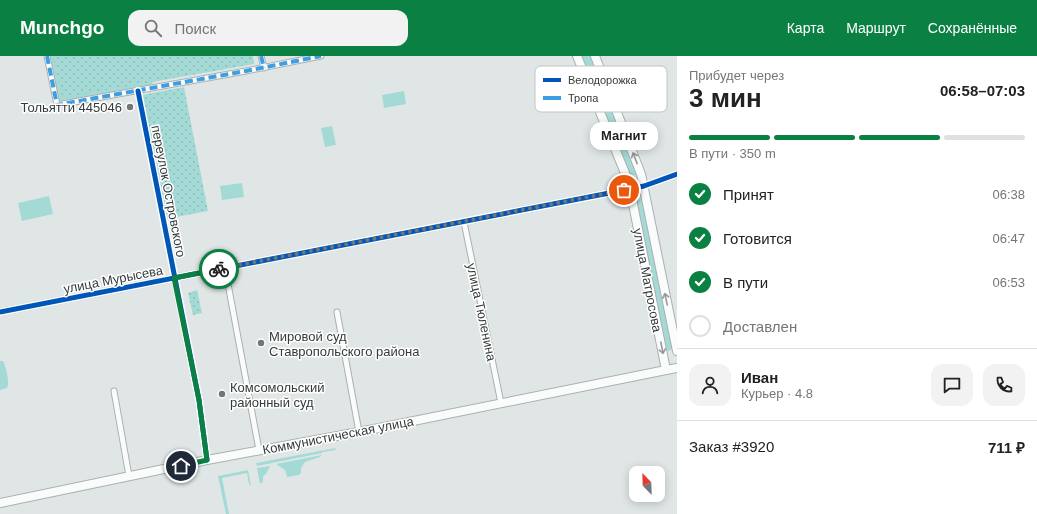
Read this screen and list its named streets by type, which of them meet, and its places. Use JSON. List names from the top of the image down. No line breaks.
{"streets":{"main road":["улица Матросова","Коммунистическая улица"],"street":["переулок Островского","улица Мурысева","улица Тюленина"]},"crossings":[["переулок Островского","улица Мурысева"],["переулок Островского","Коммунистическая улица"],["улица Мурысева","улица Матросова"],["улица Мурысева","улица Тюленина"],["улица Матросова","Коммунистическая улица"],["улица Тюленина","Коммунистическая улица"]],"places":["Тольятти 445046","Магнит","Мировой суд Ставропольского района","Комсомольский районный суд"],"legend":["Велодорожка","Тропа"],"north":"top left","page":{"header":"Munchgo","search":"Поиск","nav":["Карта","Маршрут","Сохранённые"],"heading":["3 мин","Прибудет через","06:58–07:03"],"panel":["Иван","Курьер · 4.8","Заказ #3920","711 ₽"],"bubble":"Магнит","bar":"В пути · 350 m","list":[["Принят","06:38"],["Готовится","06:47"],["В пути","06:53"],"Доставлен"]}}
